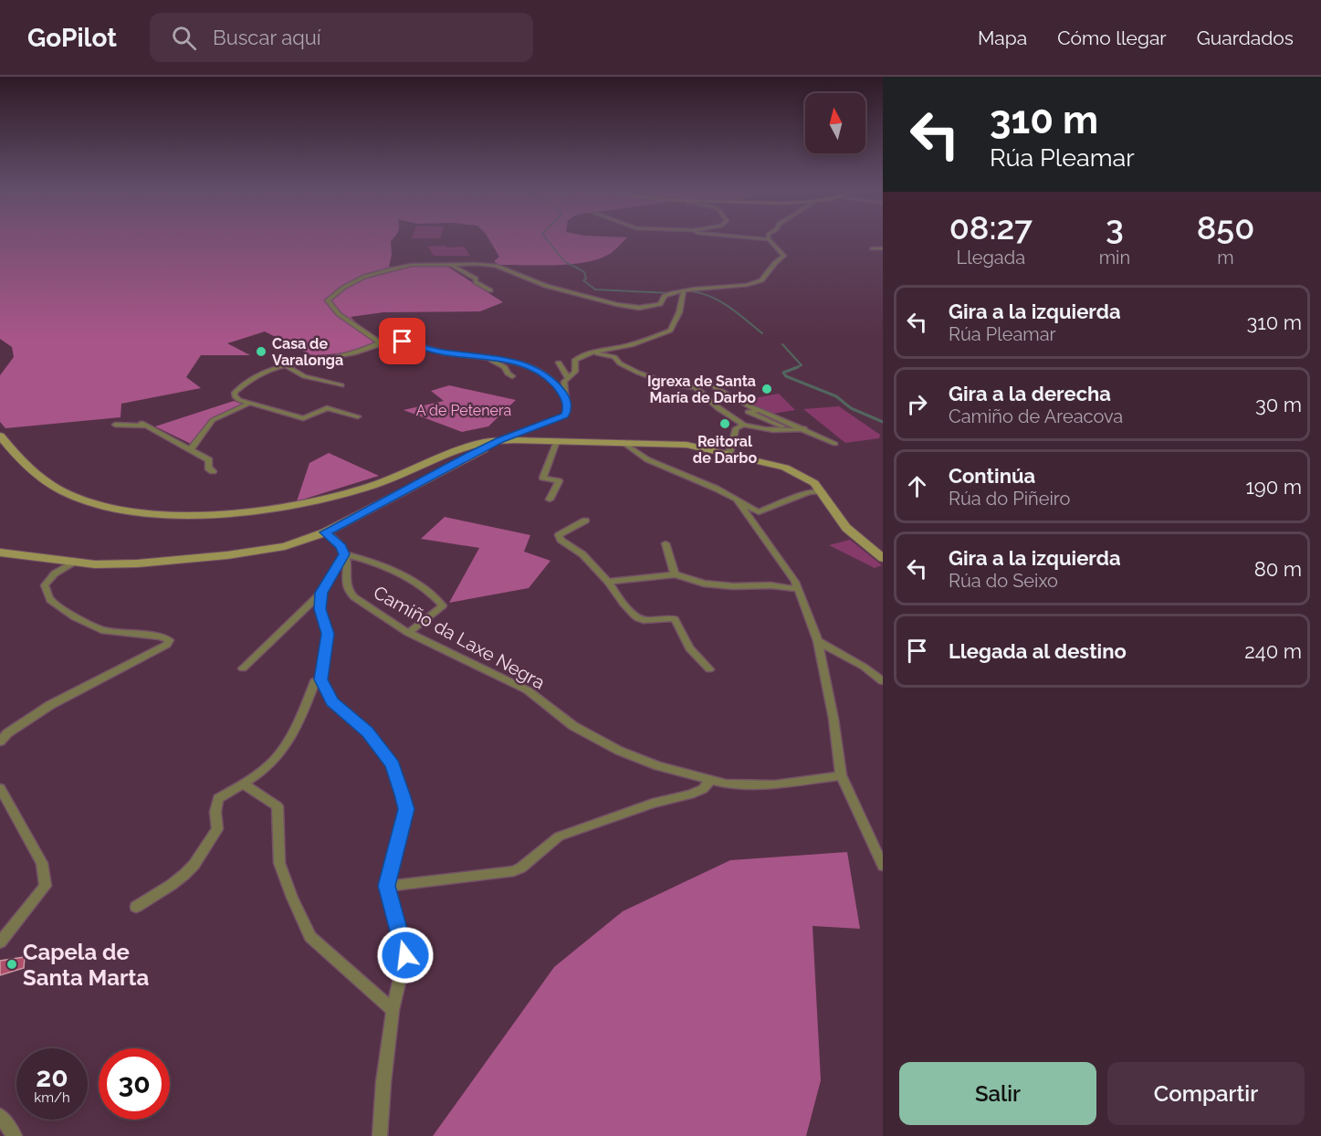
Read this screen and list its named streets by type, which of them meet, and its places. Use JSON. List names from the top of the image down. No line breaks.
{"streets":{"street":["Camiño da Laxe Negra"]},"parks":["A de Petenera"],"places":["Casa de Varalonga","Igrexa de Santa María de Darbo","Reitoral de Darbo","Capela de Santa Marta"],"north":"top","page":{"header":"GoPilot","search":"Buscar aquí","nav":["Mapa","Cómo llegar","Guardados"],"turn":["310 m","Rúa Pleamar"],"eta":["08:27","Llegada","3","min","850","m"],"list":[{"name":"Gira a la izquierda","note":"Rúa Pleamar","value":"310 m"},{"name":"Gira a la derecha","note":"Camiño de Areacova","value":"30 m"},{"name":"Continúa","note":"Rúa do Piñeiro","value":"190 m"},{"name":"Gira a la izquierda","note":"Rúa do Seixo","value":"80 m"},{"name":"Llegada al destino","value":"240 m"}],"speed":"20 km/h","limit":"30","buttons":["Salir","Compartir"]}}
